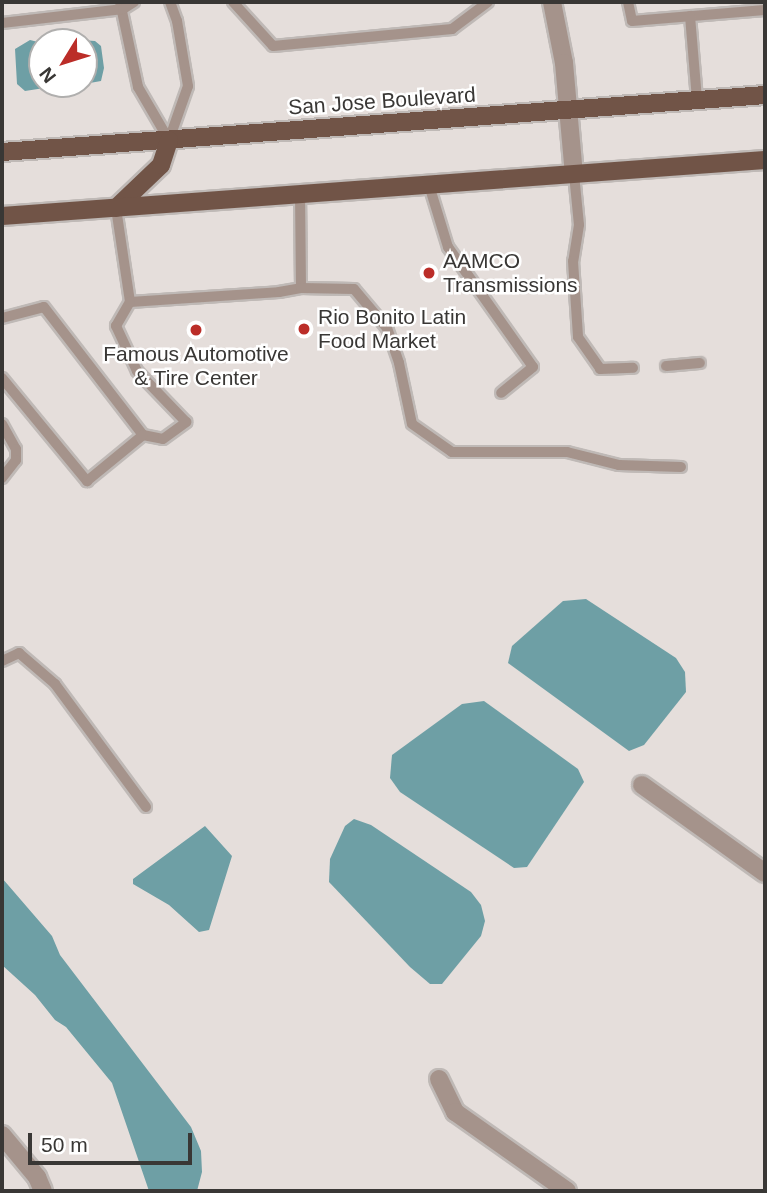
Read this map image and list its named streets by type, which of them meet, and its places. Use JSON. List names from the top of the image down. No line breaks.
{"streets":{"main road":["San Jose Boulevard"]},"places":["AAMCO Transmissions","Rio Bonito Latin Food Market","Famous Automotive & Tire Center"],"scale_bar":"50 m","north":"bottom left"}
